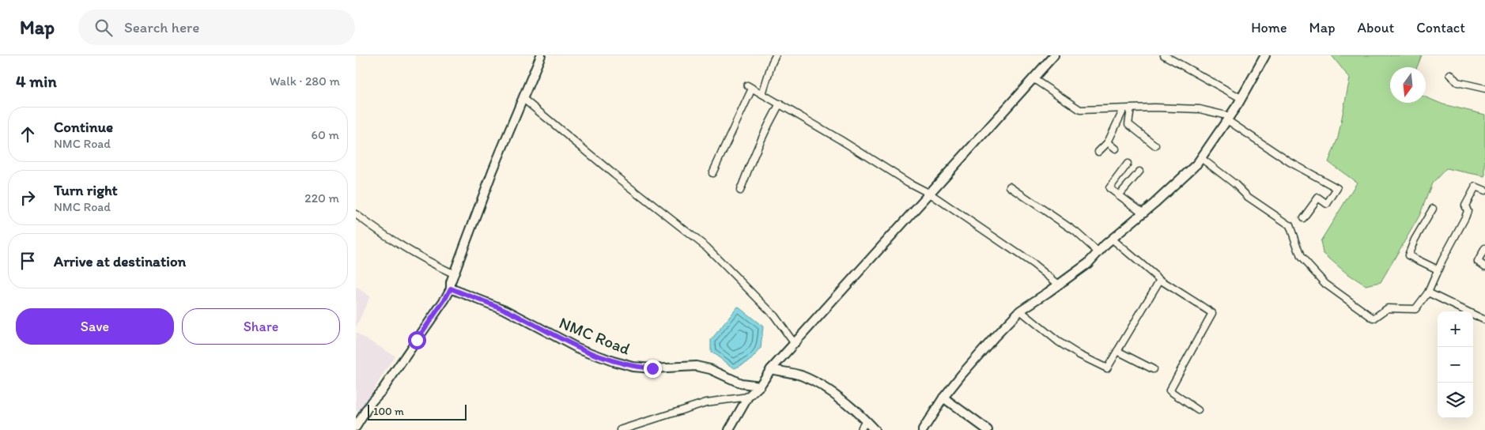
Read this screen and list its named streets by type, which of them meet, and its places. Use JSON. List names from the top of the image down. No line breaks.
{"streets":{"street":["NMC Road"]},"scale_bar":"100 m","north":"bottom","page":{"header":"Map","search":"Search here","nav":["Home","Map","About","Contact"],"heading":["4 min","Walk · 280 m"],"list":[["Continue","NMC Road","60 m"],["Turn right","NMC Road","220 m"],"Arrive at destination"],"buttons":["Save","Share"],"map_buttons":["+","−"],"scale":"100 m"}}
